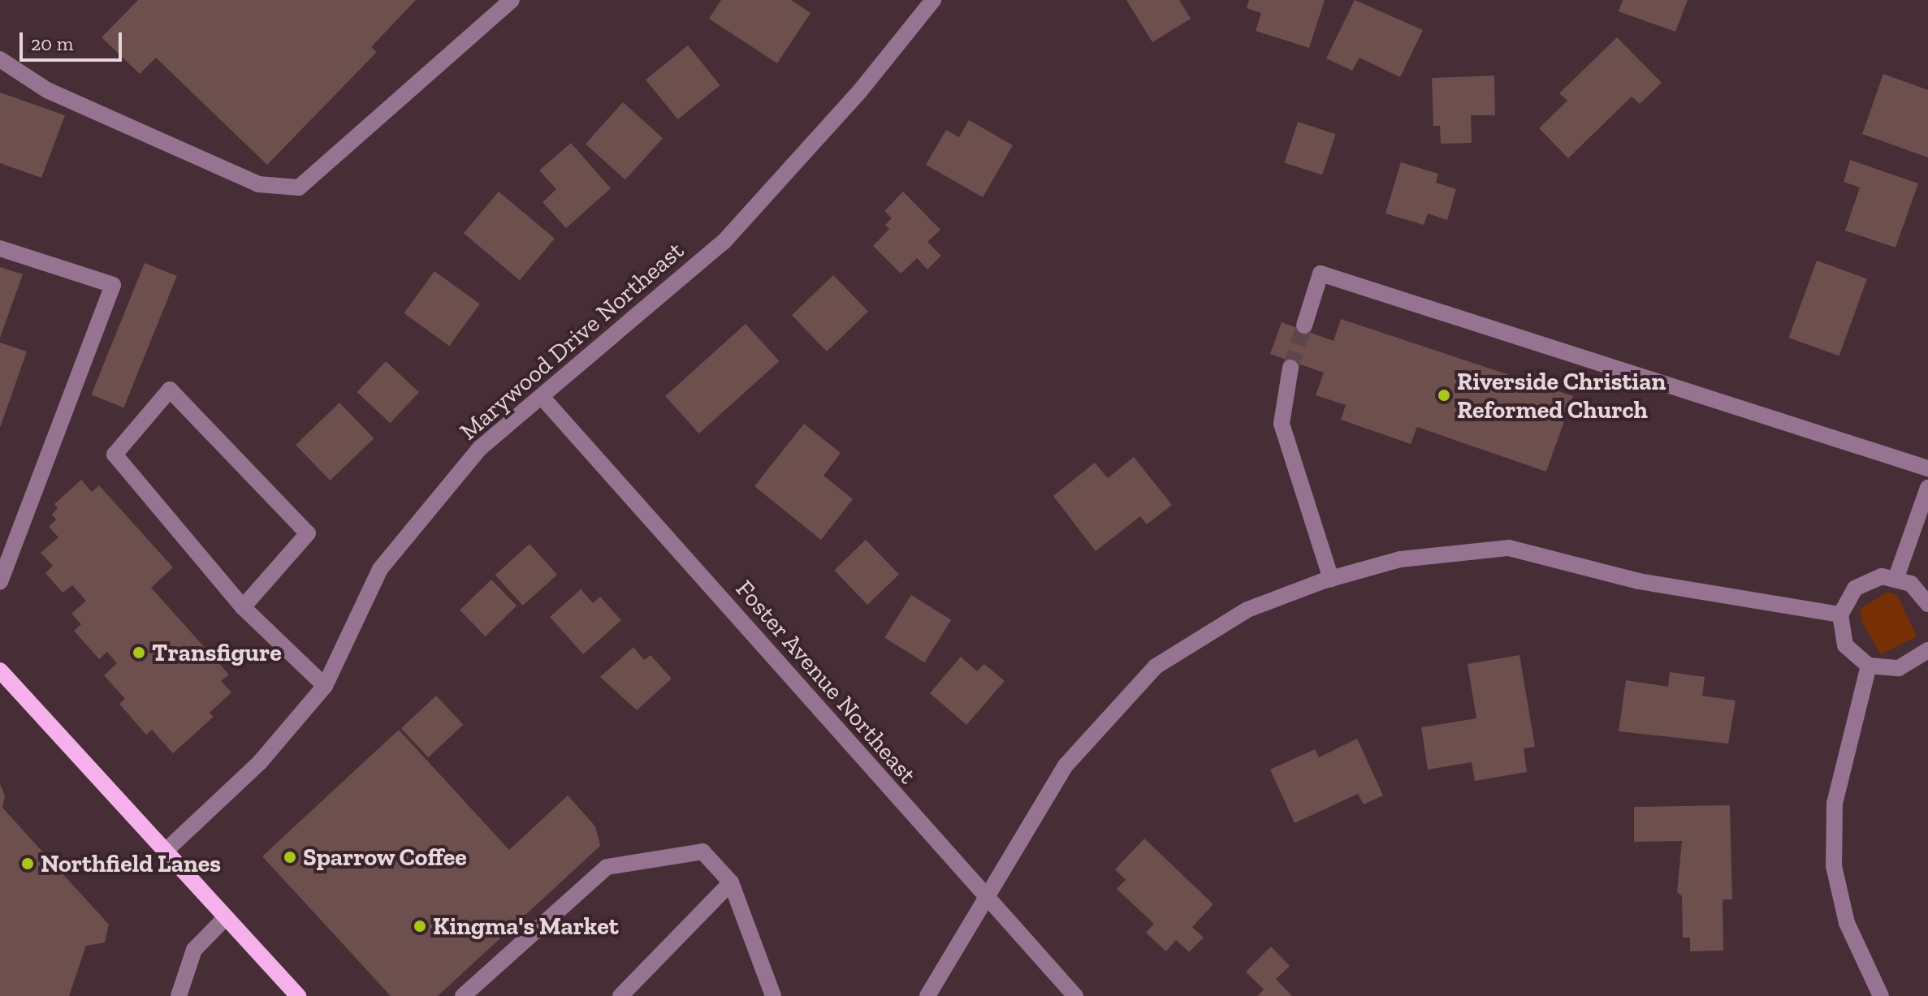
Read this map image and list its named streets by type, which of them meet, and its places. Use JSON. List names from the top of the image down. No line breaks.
{"streets":{"street":["Marywood Drive Northeast","Foster Avenue Northeast"]},"crossings":[["Marywood Drive Northeast","Foster Avenue Northeast"]],"places":["Riverside Christian Reformed Church","Transfigure","Sparrow Coffee","Northfield Lanes","Kingma's Market"],"scale_bar":"20 m"}
